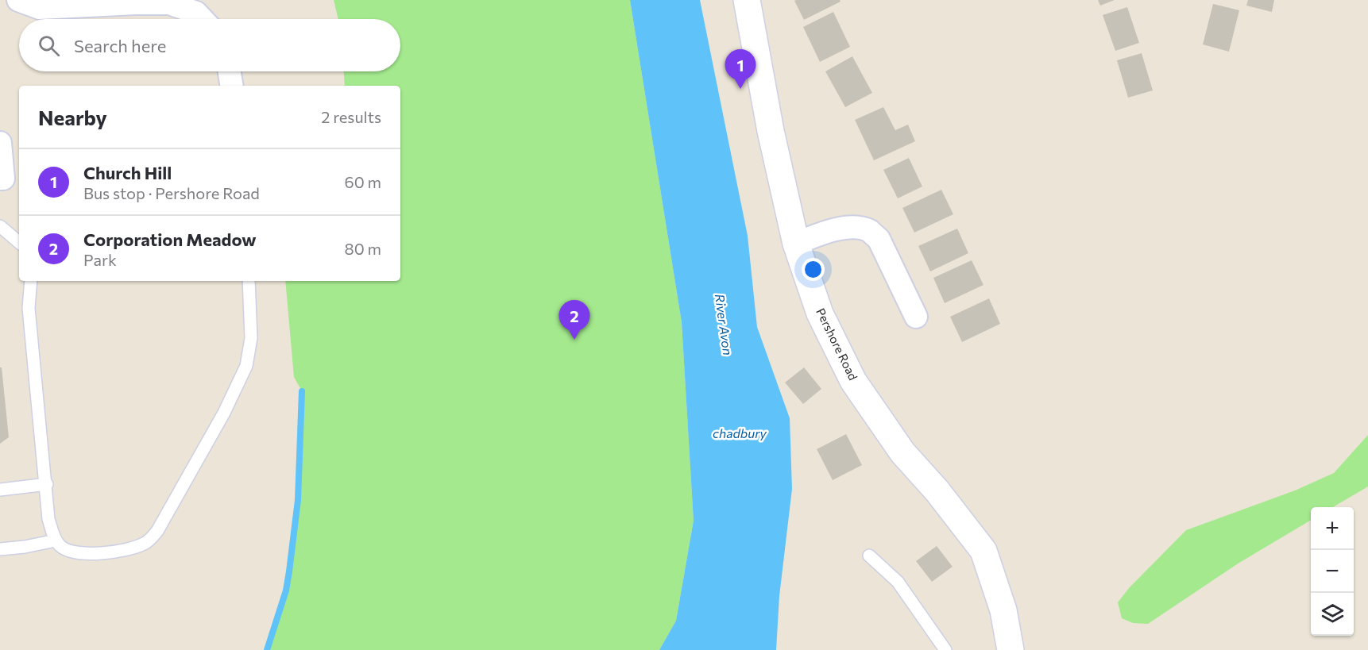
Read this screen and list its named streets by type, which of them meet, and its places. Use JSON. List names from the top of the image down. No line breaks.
{"streets":{"main road":["Pershore Road"]},"water":["River Avon","chadbury"],"page":{"search":"Search here","pins":["1","2"],"heading":["Nearby","2 results"],"list":[{"mark":"1","name":"Church Hill","note":"Bus stop · Pershore Road","value":"60 m"},{"mark":"2","name":"Corporation Meadow","note":"Park","value":"80 m"}],"map_buttons":["+","−"]}}
